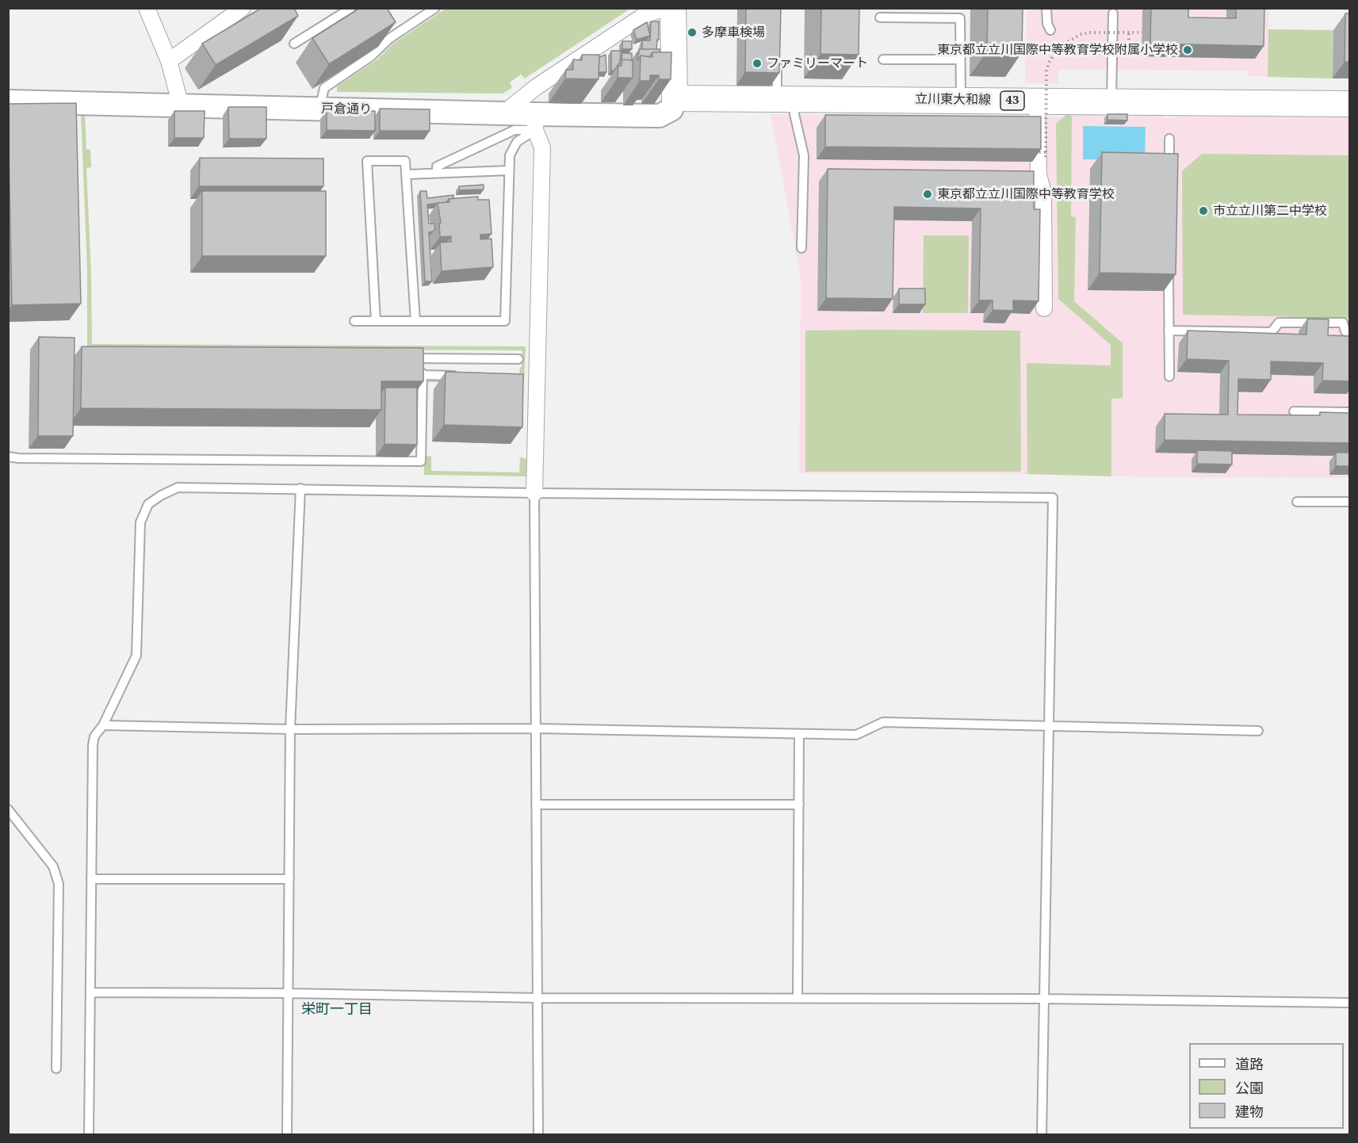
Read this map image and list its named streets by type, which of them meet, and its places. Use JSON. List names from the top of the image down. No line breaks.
{"streets":{"main road":["立川東大和線","43"],"street":["戸倉通り"]},"crossings":[["立川東大和線","戸倉通り"]],"districts":["栄町一丁目"],"places":["多摩車検場","東京都立立川国際中等教育学校附属小学校","ファミリーマート","東京都立立川国際中等教育学校","市立立川第二中学校"],"legend":["道路","公園","建物"]}
